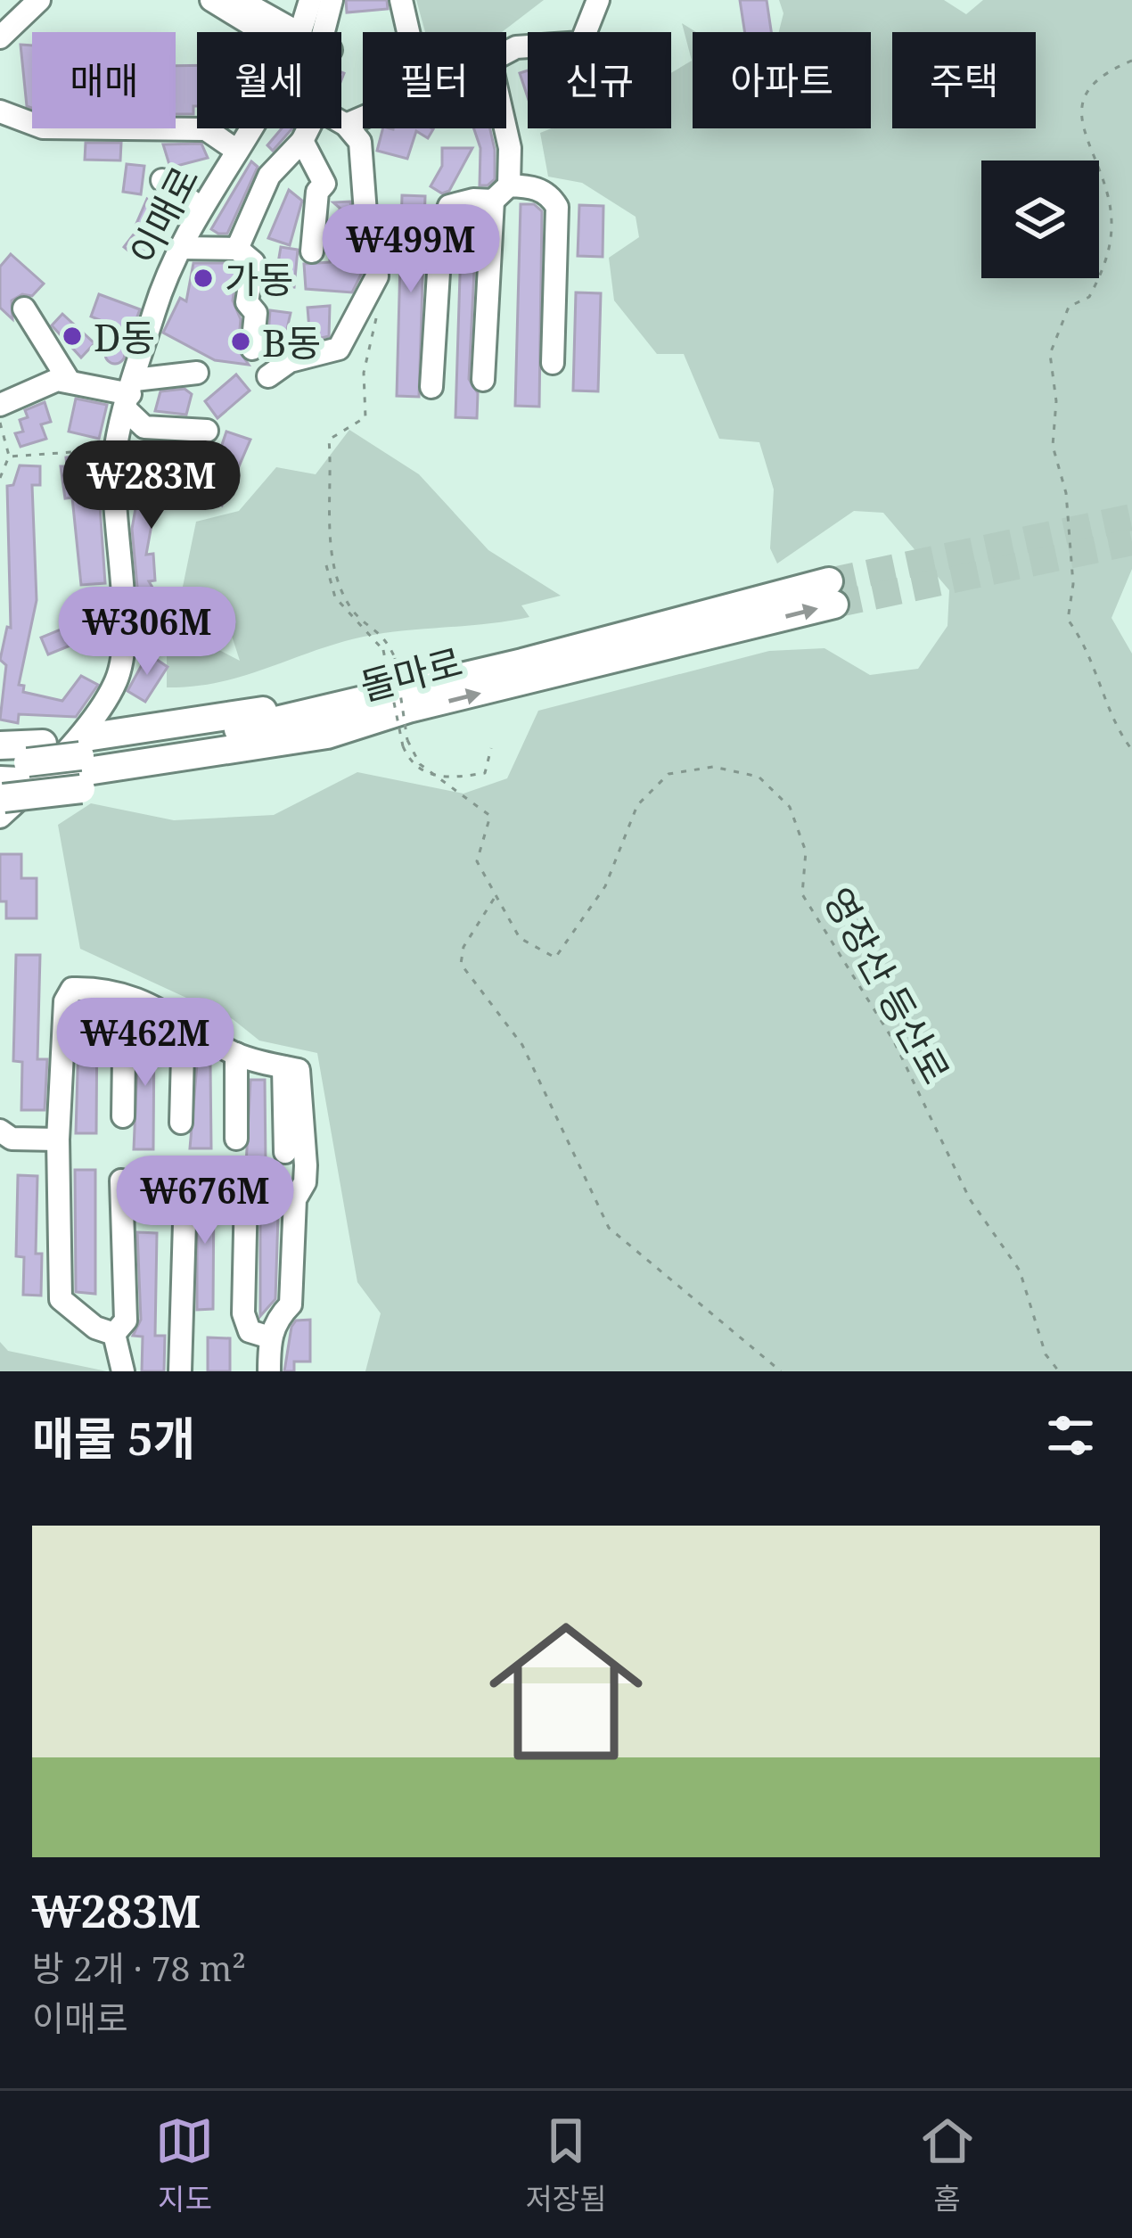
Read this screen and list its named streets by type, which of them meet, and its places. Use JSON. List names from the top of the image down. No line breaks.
{"streets":{"main road":["돌마로"],"street":["이매로"],"path":["영장산 등산로"]},"crossings":[["이매로","돌마로"]],"places":["가동","D동","B동"],"page":{"chip":["매매","월세","필터","신규","아파트","주택"],"price":["₩499M","₩283M","₩306M","₩462M","₩676M"],"heading":"매물 5개","list":[{"name":"₩283M","note":"방 2개 · 78 m² · 이매로"}],"tabs":["지도","저장됨","홈"]}}
